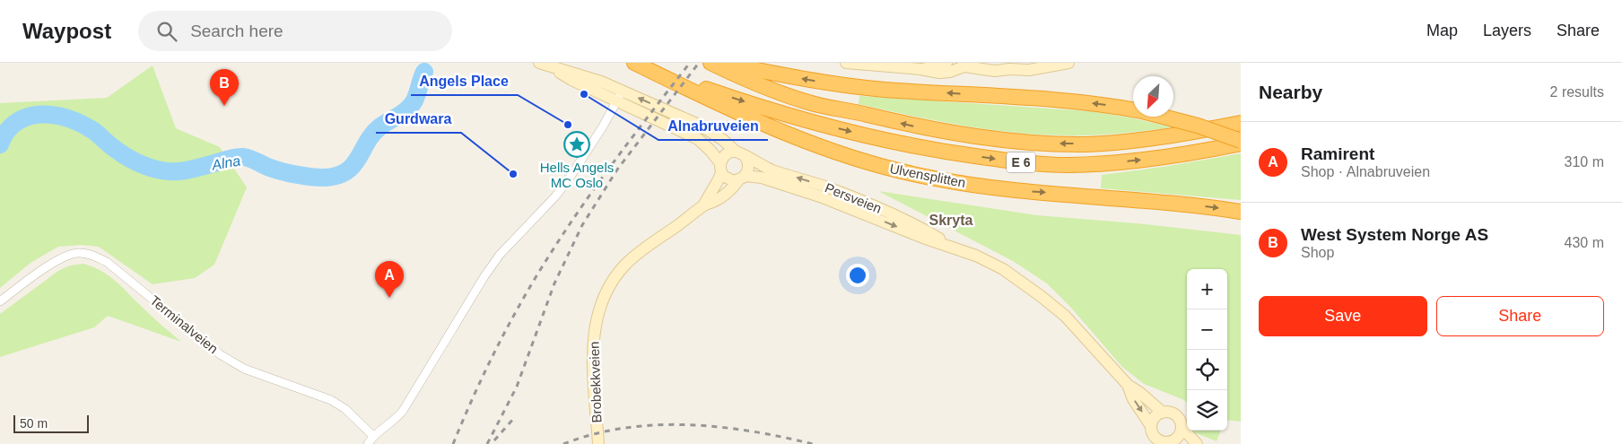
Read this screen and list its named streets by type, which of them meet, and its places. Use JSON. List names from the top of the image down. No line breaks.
{"streets":{"highway":["E 6","Ulvensplitten"],"main road":["Persveien","Brobekkveien"],"street":["Terminalveien"]},"crossings":[["Persveien","Brobekkveien"]],"districts":["Skryta"],"water":["Alna"],"places":{"other":["Alnabruveien","Angels Place","Gurdwara"],"place":["Hells Angels MC Oslo"]},"scale_bar":"50 m","north":"bottom left","page":{"header":"Waypost","search":"Search here","nav":["Map","Layers","Share"],"heading":["Nearby","2 results"],"pins":["B","A"],"list":[{"mark":"A","name":"Ramirent","note":"Shop · Alnabruveien","value":"310 m"},{"mark":"B","name":"West System Norge AS","note":"Shop","value":"430 m"}],"map_buttons":["+","−"],"buttons":["Save","Share"],"scale":"50 m"}}
